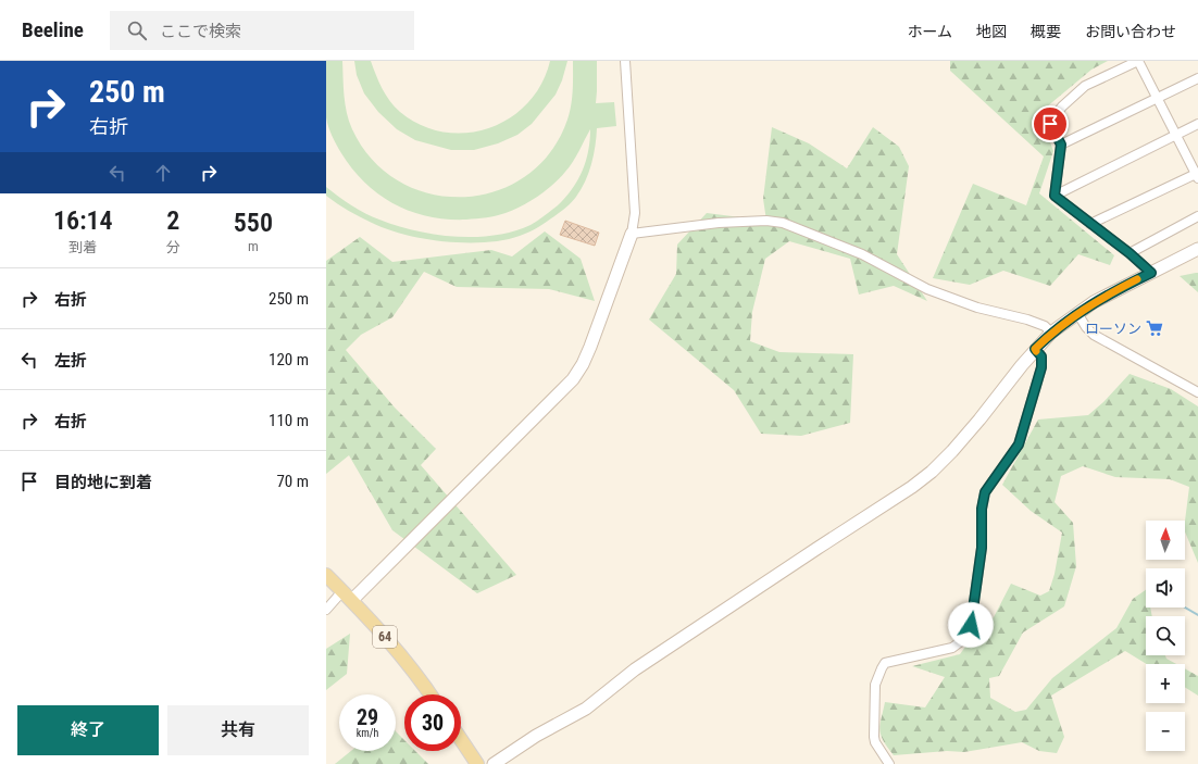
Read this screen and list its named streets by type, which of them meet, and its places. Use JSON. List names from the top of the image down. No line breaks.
{"streets":{"main road":["64"]},"places":{"supermarket":["ローソン"]},"north":"top","page":{"header":"Beeline","search":"ここで検索","nav":["ホーム","地図","概要","お問い合わせ"],"turn":["250 m","右折"],"eta":["16:14","到着","2","分","550","m"],"list":[{"name":"右折","value":"250 m"},{"name":"左折","value":"120 m"},{"name":"右折","value":"110 m"},{"name":"目的地に到着","value":"70 m"}],"map_buttons":["+","−"],"speed":"29 km/h","limit":"30","buttons":["終了","共有"]}}
